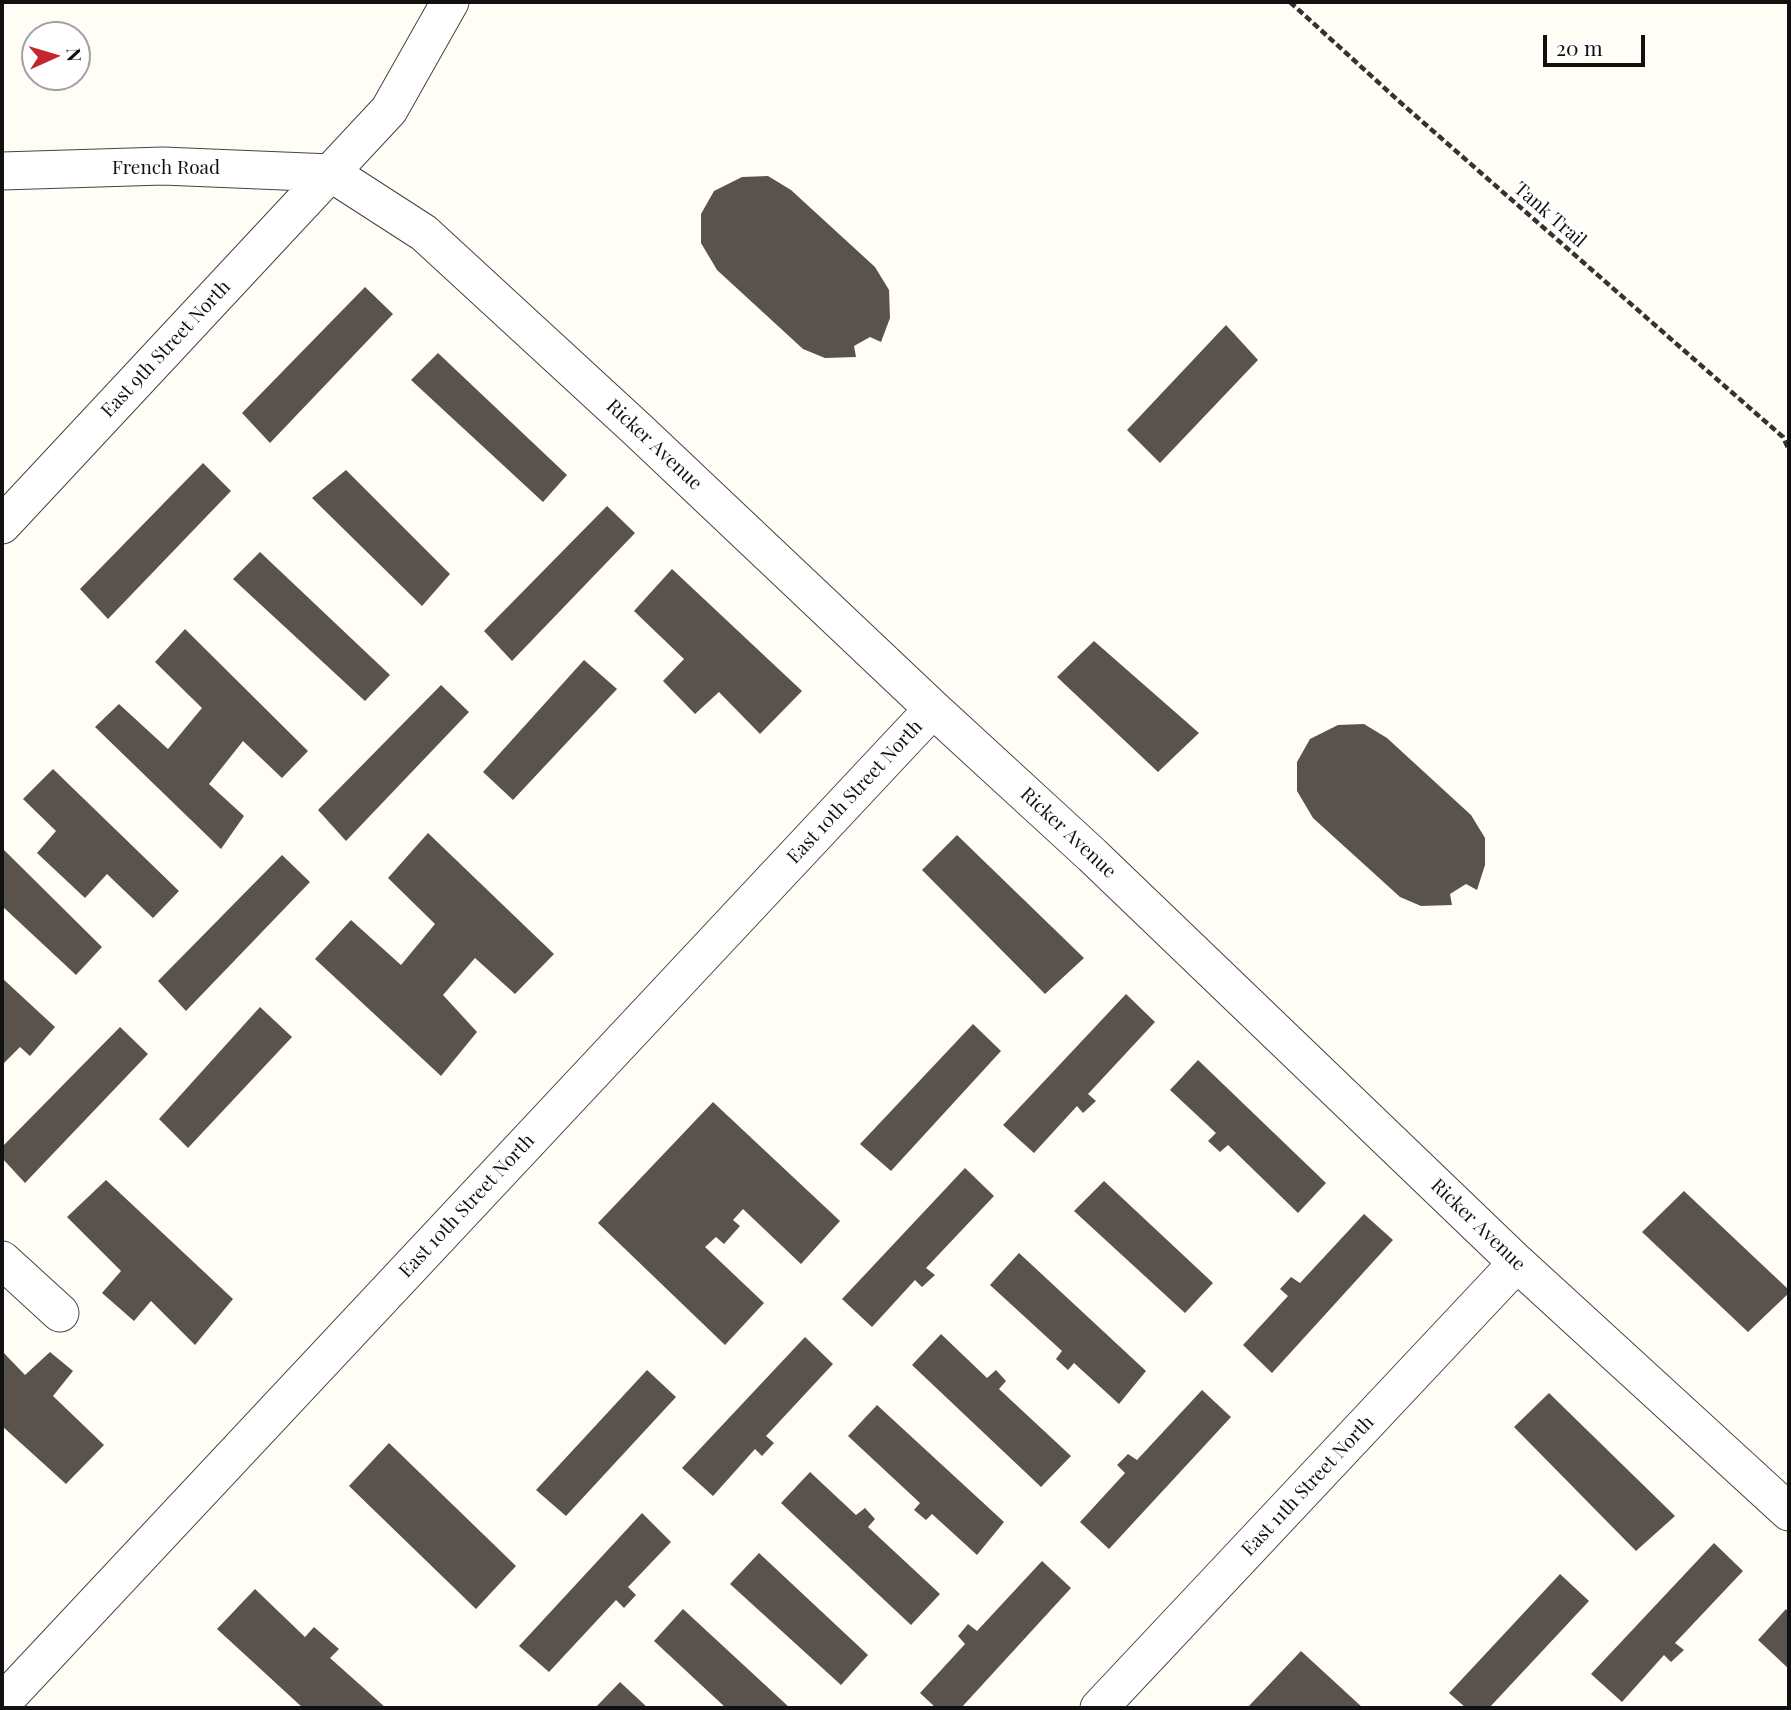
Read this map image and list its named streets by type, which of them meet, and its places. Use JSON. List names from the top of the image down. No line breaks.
{"streets":{"street":["French Road","East 9th Street North","Ricker Avenue","East 10th Street North","East 11th Street North"],"path":["Tank Trail"]},"crossings":[["French Road","East 9th Street North"],["French Road","Ricker Avenue"],["East 9th Street North","Ricker Avenue"],["Ricker Avenue","East 10th Street North"],["Ricker Avenue","East 11th Street North"]],"scale_bar":"20 m","north":"right"}
